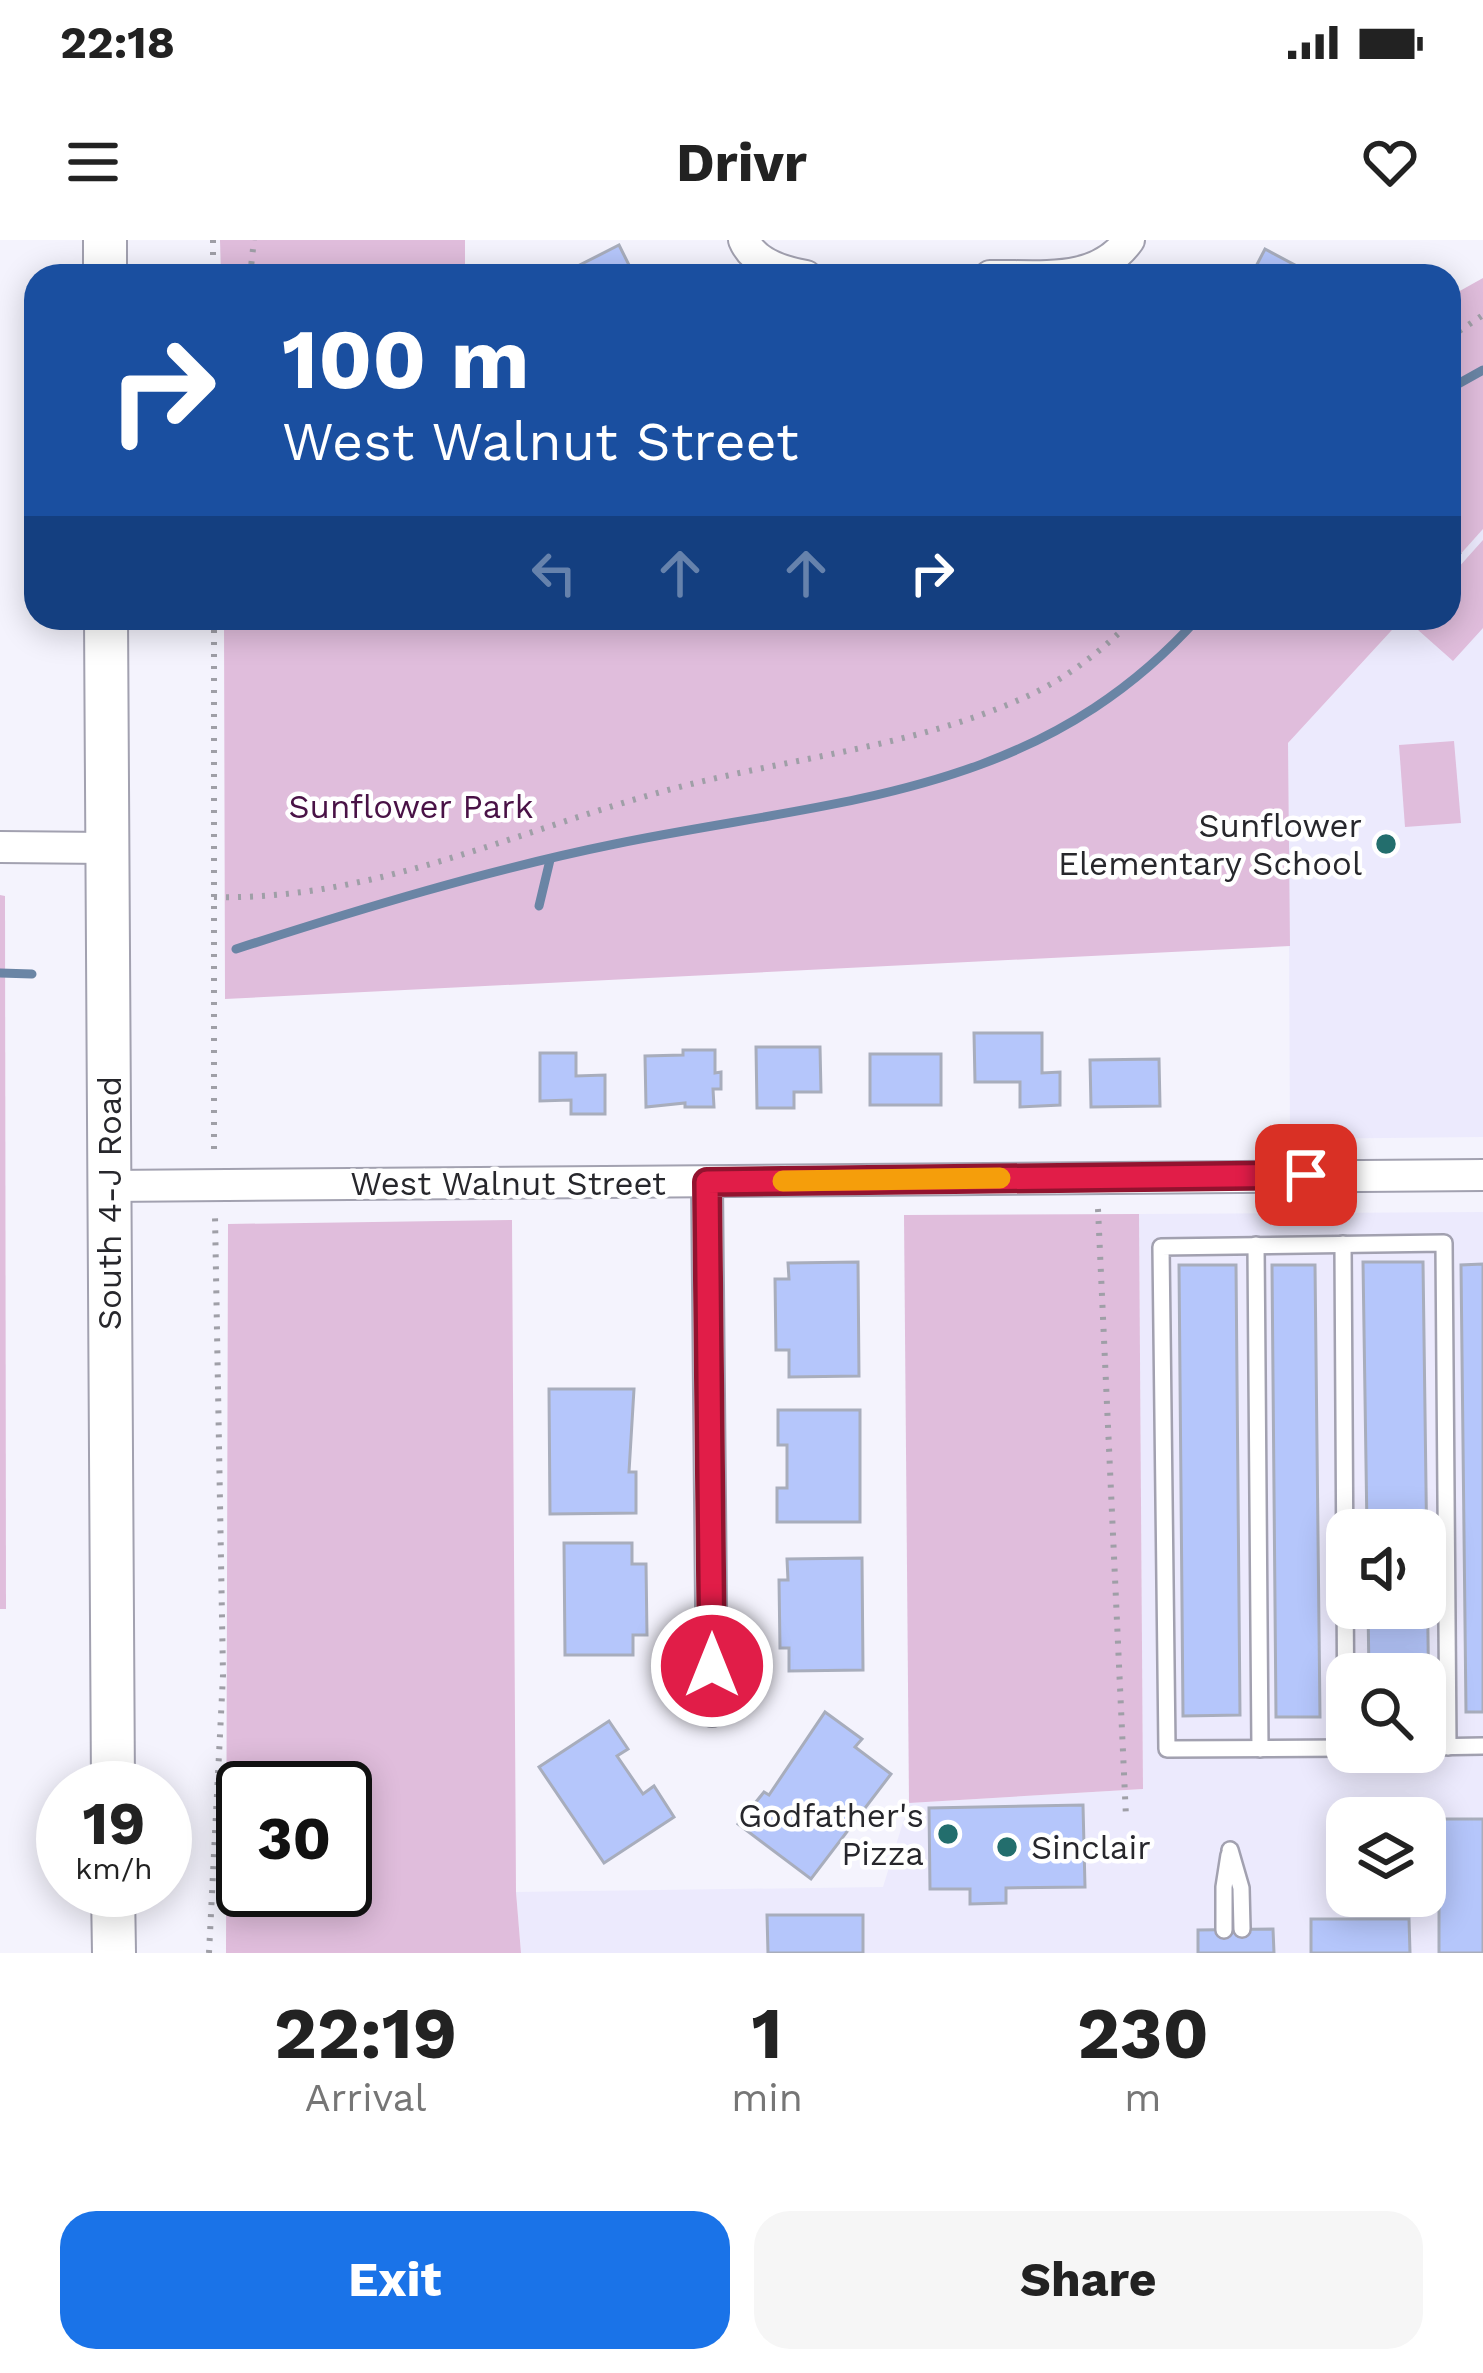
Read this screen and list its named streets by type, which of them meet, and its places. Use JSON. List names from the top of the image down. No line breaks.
{"streets":{"main road":["South 4-J Road"],"street":["West Walnut Street"]},"crossings":[["West Walnut Street","South 4-J Road"]],"parks":["Sunflower Park"],"places":["Sunflower Elementary School","Godfather's Pizza","Sinclair"],"page":{"status":"22:18","header":"Drivr","turn":["100 m","West Walnut Street"],"speed":"19 km/h","limit":"30","eta":["22:19","Arrival","1","min","230","m"],"buttons":["Exit","Share"]}}
